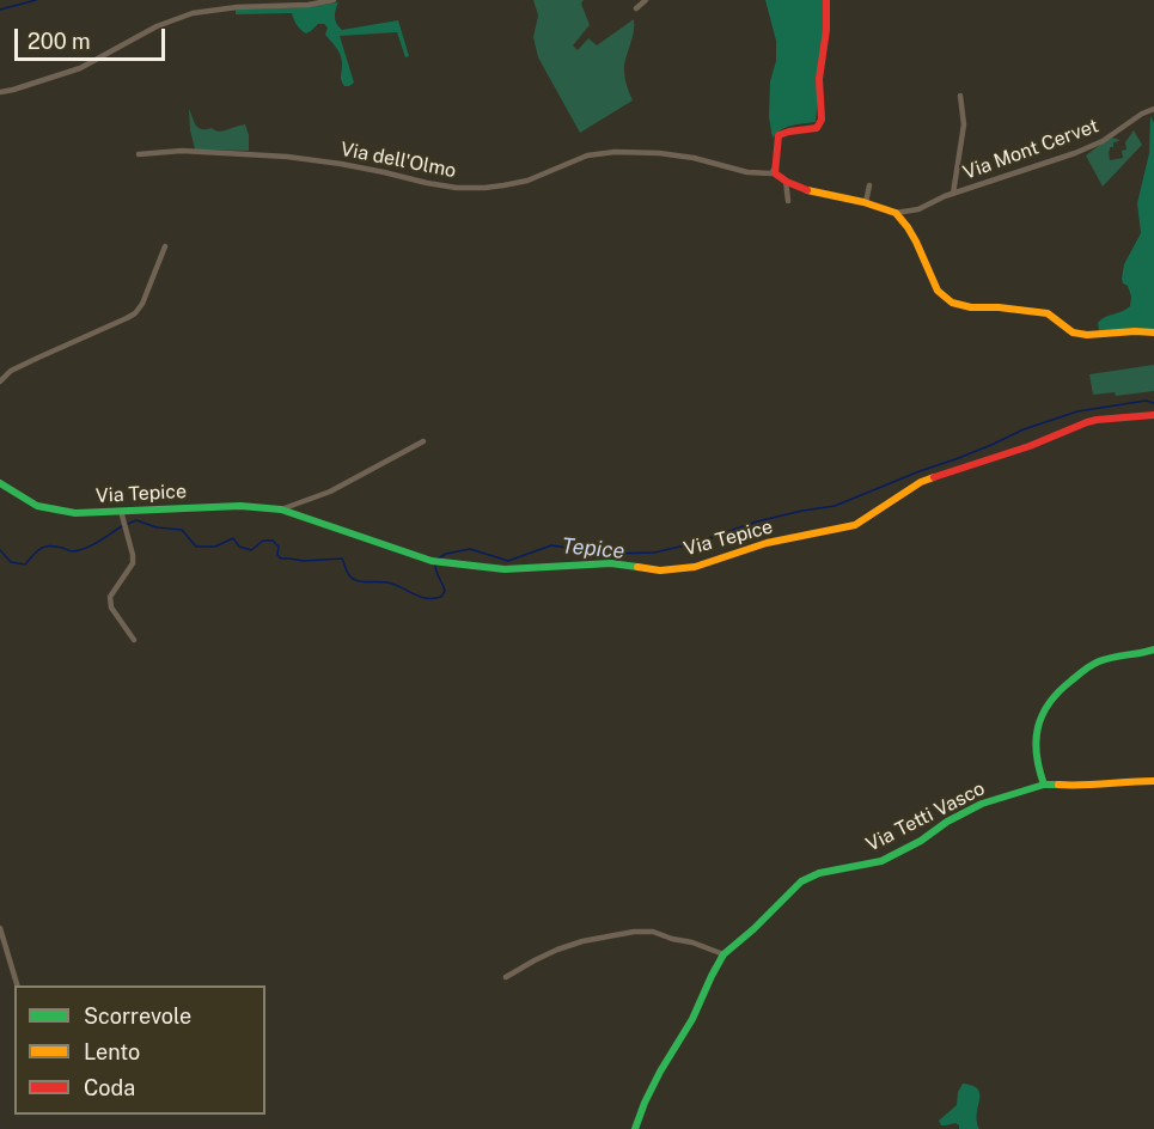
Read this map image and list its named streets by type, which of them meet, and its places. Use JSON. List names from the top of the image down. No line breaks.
{"streets":{"street":["Via Mont Cervet","Via dell'Olmo","Via Tepice","Via Tetti Vasco"]},"water":["Tepice"],"legend":["Scorrevole","Lento","Coda"],"scale_bar":"200 m"}
